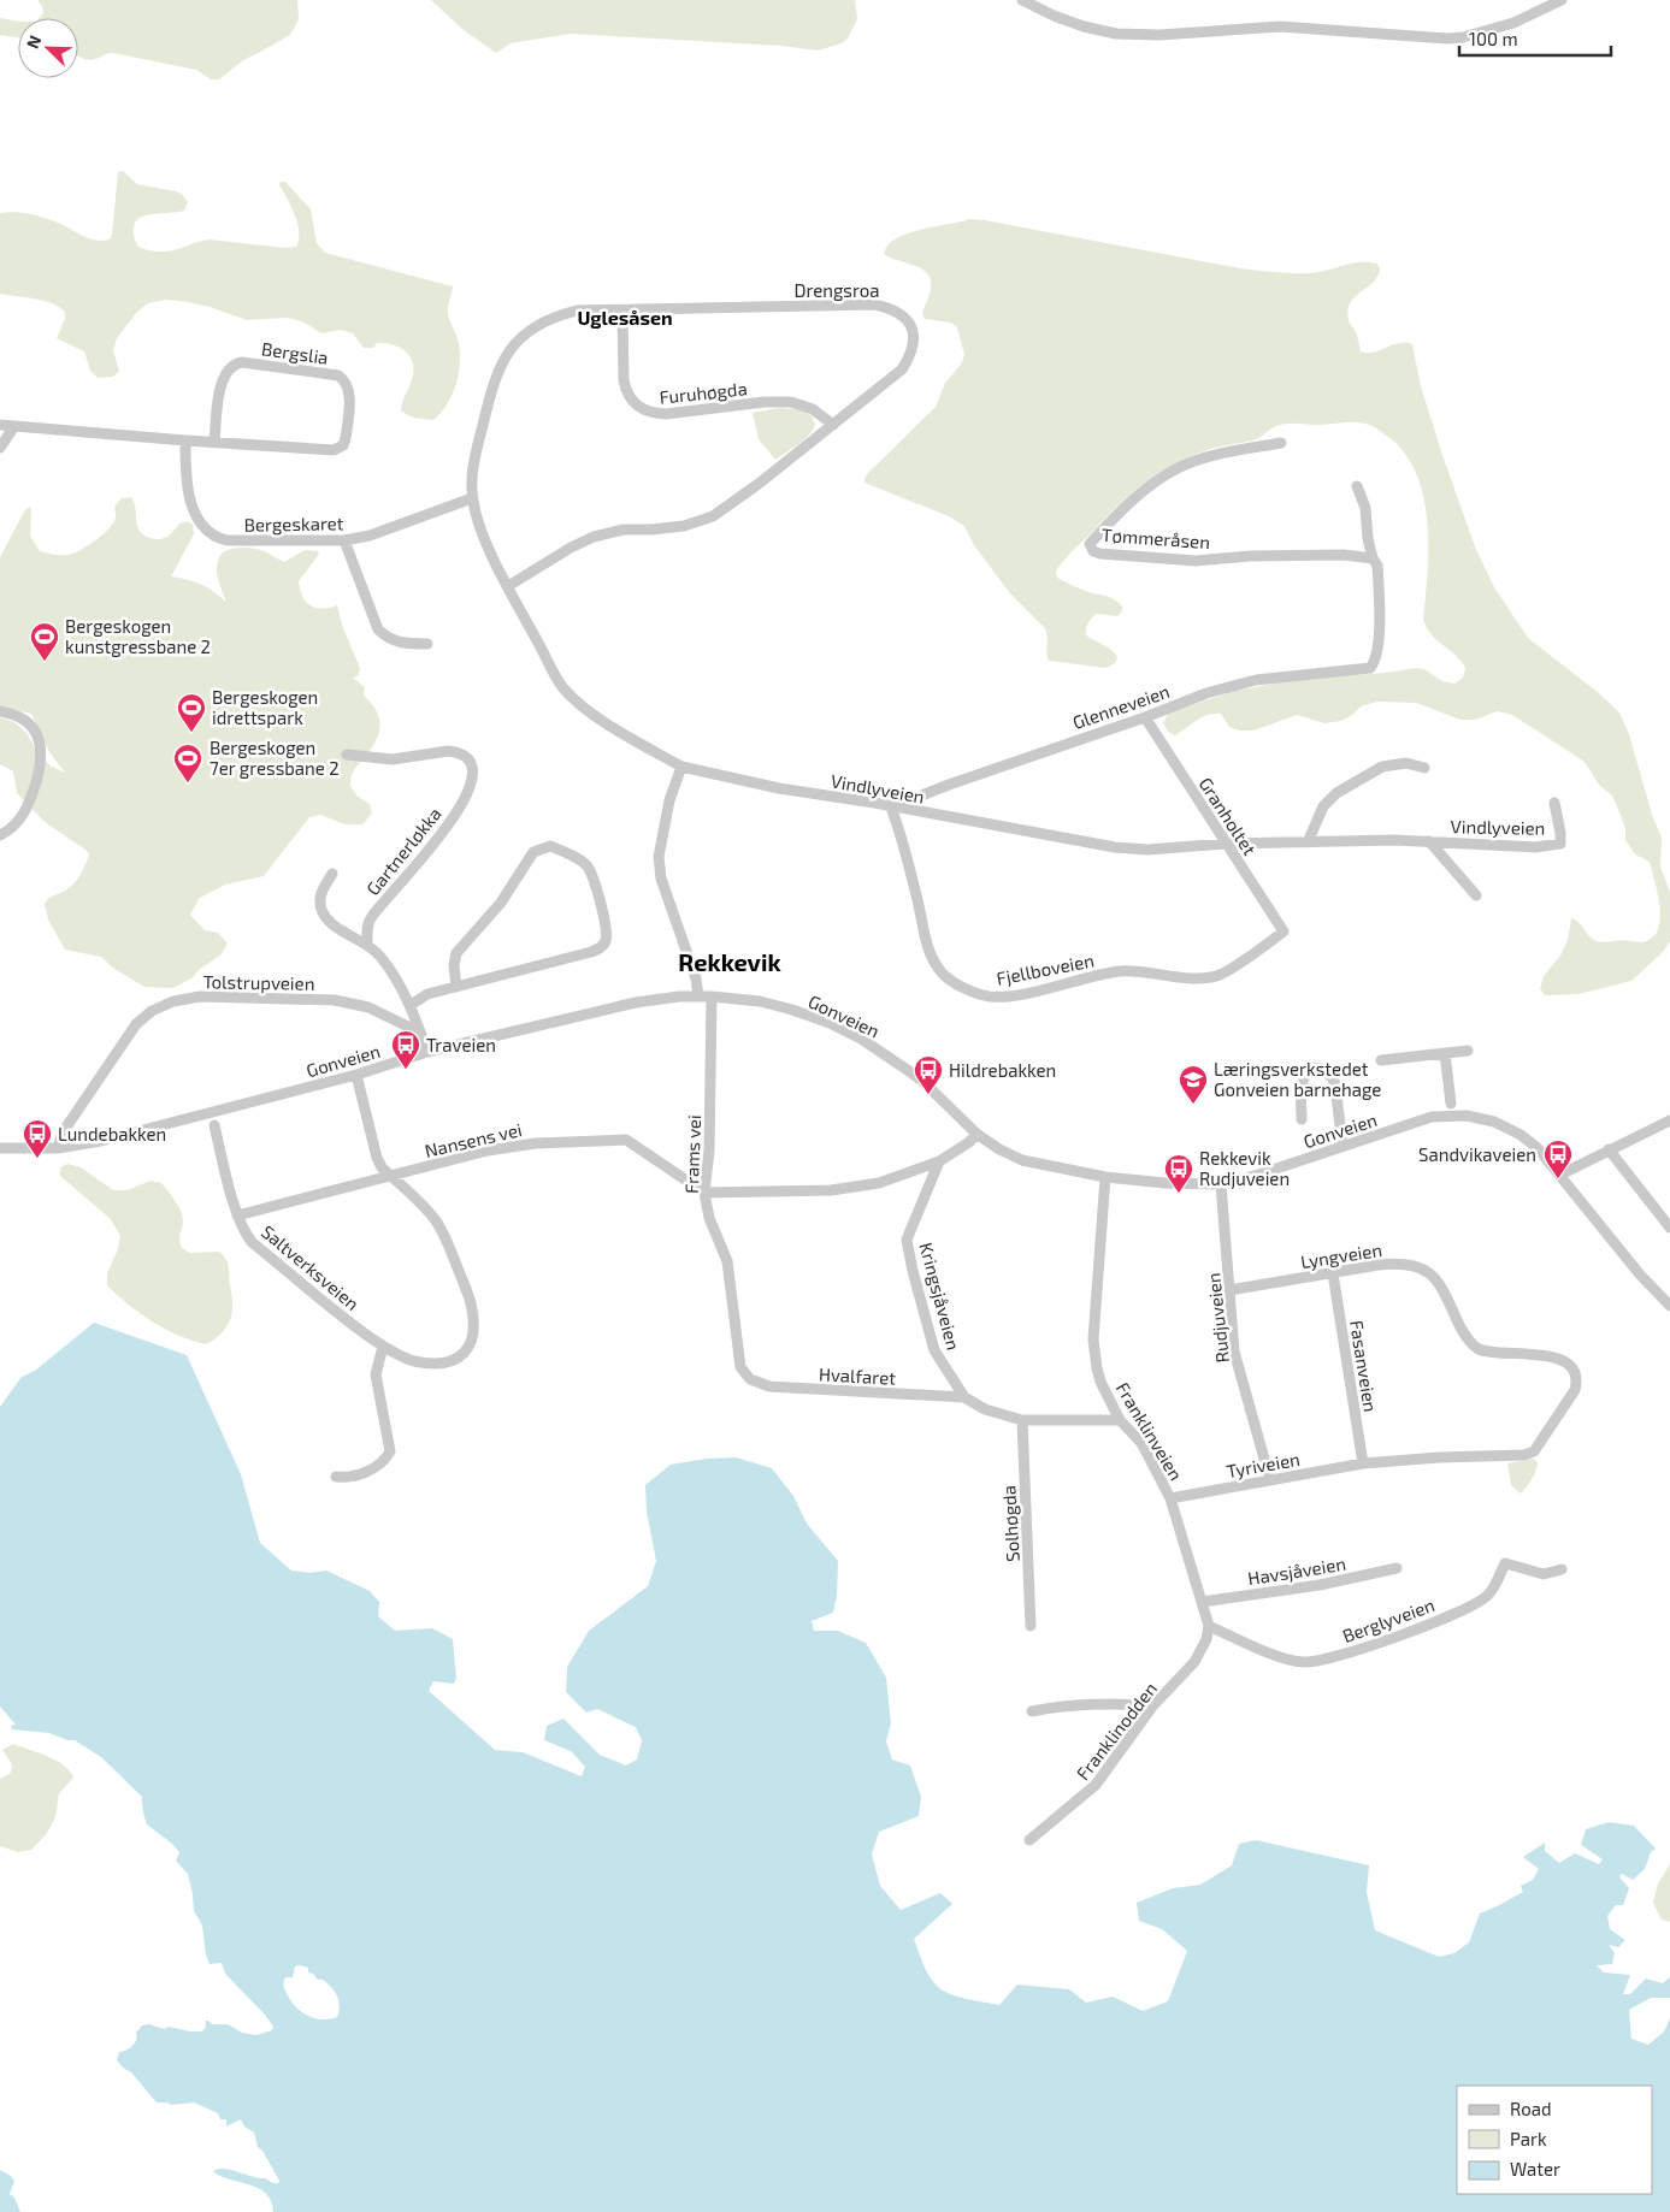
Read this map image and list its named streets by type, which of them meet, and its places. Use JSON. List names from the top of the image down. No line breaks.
{"streets":{"street":["Drengsroa","Bergslia","Furuhøgda","Bergeskaret","Tømmeråsen","Glenneveien","Vindlyveien","Granholtet","Gartnerløkka","Fjellboveien","Tolstrupveien","Gonveien","Nansens vei","Frams vei","Lyngveien","Saltverksveien","Kringsjåveien","Rudjuveien","Fasanveien","Hvalfaret","Franklinveien","Tyriveien","Solhøgda","Havsjåveien","Berglyveien","Franklinodden"]},"crossings":[["Drengsroa","Furuhøgda"],["Drengsroa","Bergeskaret"],["Drengsroa","Vindlyveien"],["Bergslia","Bergeskaret"],["Tømmeråsen","Glenneveien"],["Glenneveien","Vindlyveien"],["Glenneveien","Granholtet"],["Glenneveien","Fjellboveien"],["Vindlyveien","Granholtet"],["Vindlyveien","Fjellboveien"],["Granholtet","Fjellboveien"],["Tolstrupveien","Gonveien"],["Gonveien","Frams vei"],["Gonveien","Rudjuveien"],["Gonveien","Franklinveien"],["Nansens vei","Frams vei"],["Nansens vei","Saltverksveien"],["Frams vei","Hvalfaret"],["Lyngveien","Rudjuveien"],["Lyngveien","Fasanveien"],["Lyngveien","Tyriveien"],["Kringsjåveien","Hvalfaret"],["Kringsjåveien","Franklinveien"],["Kringsjåveien","Solhøgda"],["Rudjuveien","Tyriveien"],["Fasanveien","Tyriveien"],["Franklinveien","Tyriveien"],["Franklinveien","Havsjåveien"],["Franklinveien","Berglyveien"],["Franklinveien","Franklinodden"],["Berglyveien","Franklinodden"]],"districts":["Uglesåsen","Rekkevik"],"places":{"sports":["Bergeskogen kunstgressbane 2","Bergeskogen idrettspark","Bergeskogen 7er gressbane 2"],"bus stop":["Traveien","Hildrebakken","Lundebakken","Sandvikaveien","Rekkevik Rudjuveien"],"school or university":["Læringsverkstedet Gonveien barnehage"]},"legend":["Road","Park","Water"],"scale_bar":"100 m","north":"top left"}
